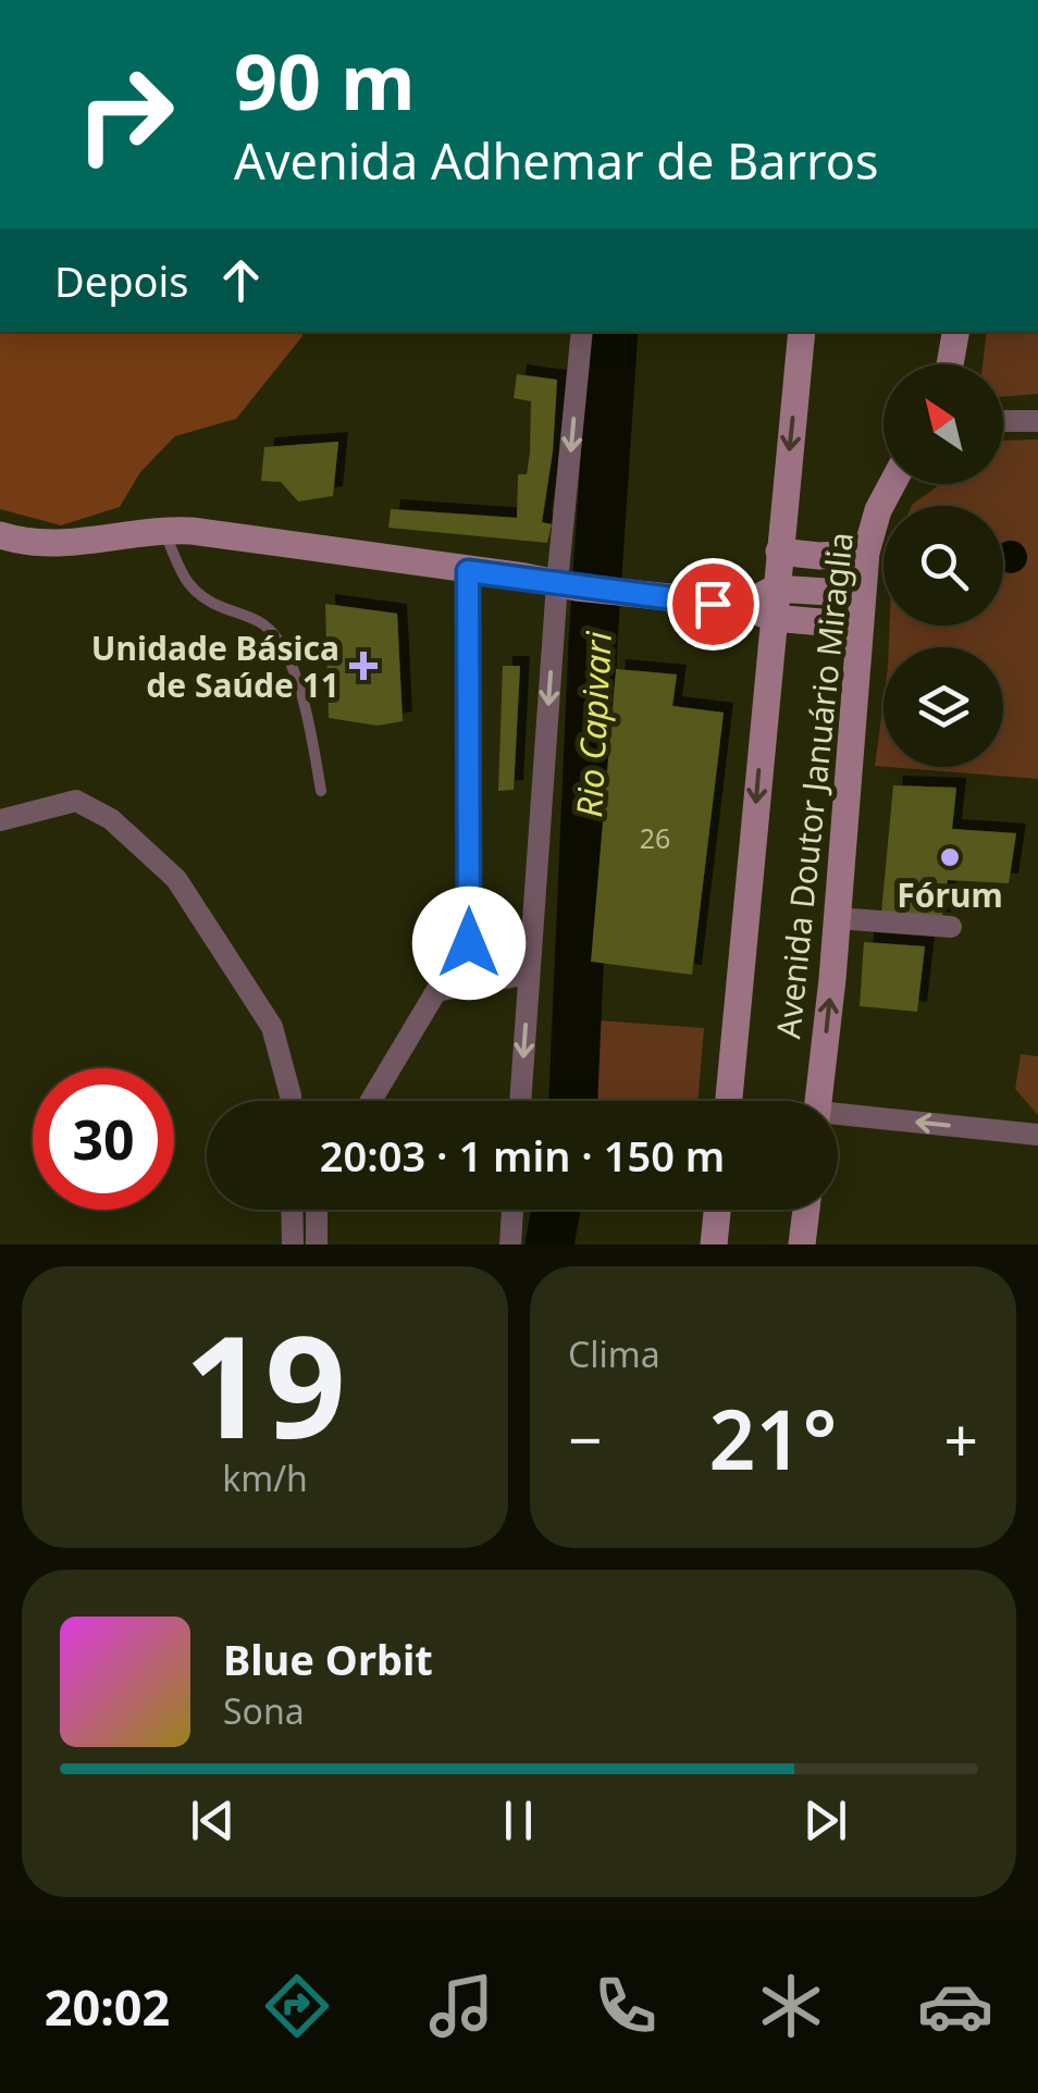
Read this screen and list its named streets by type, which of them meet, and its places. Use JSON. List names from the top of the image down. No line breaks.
{"streets":{"main road":["Avenida Doutor Januário Miraglia"]},"water":["Rio Capivari"],"places":{"health":["Unidade Básica de Saúde 11"],"other":["Fórum"]},"house_numbers":["26"],"north":"top left","page":{"turn":["90 m","Avenida Adhemar de Barros"],"then":"Depois","limit":"30","trip":"20:03 · 1 min · 150 m","tile":[["19","km/h"],"Clima"],"heat":["−","21°","+"],"song":["Blue Orbit","Sona"],"tabs":"20:02"}}
